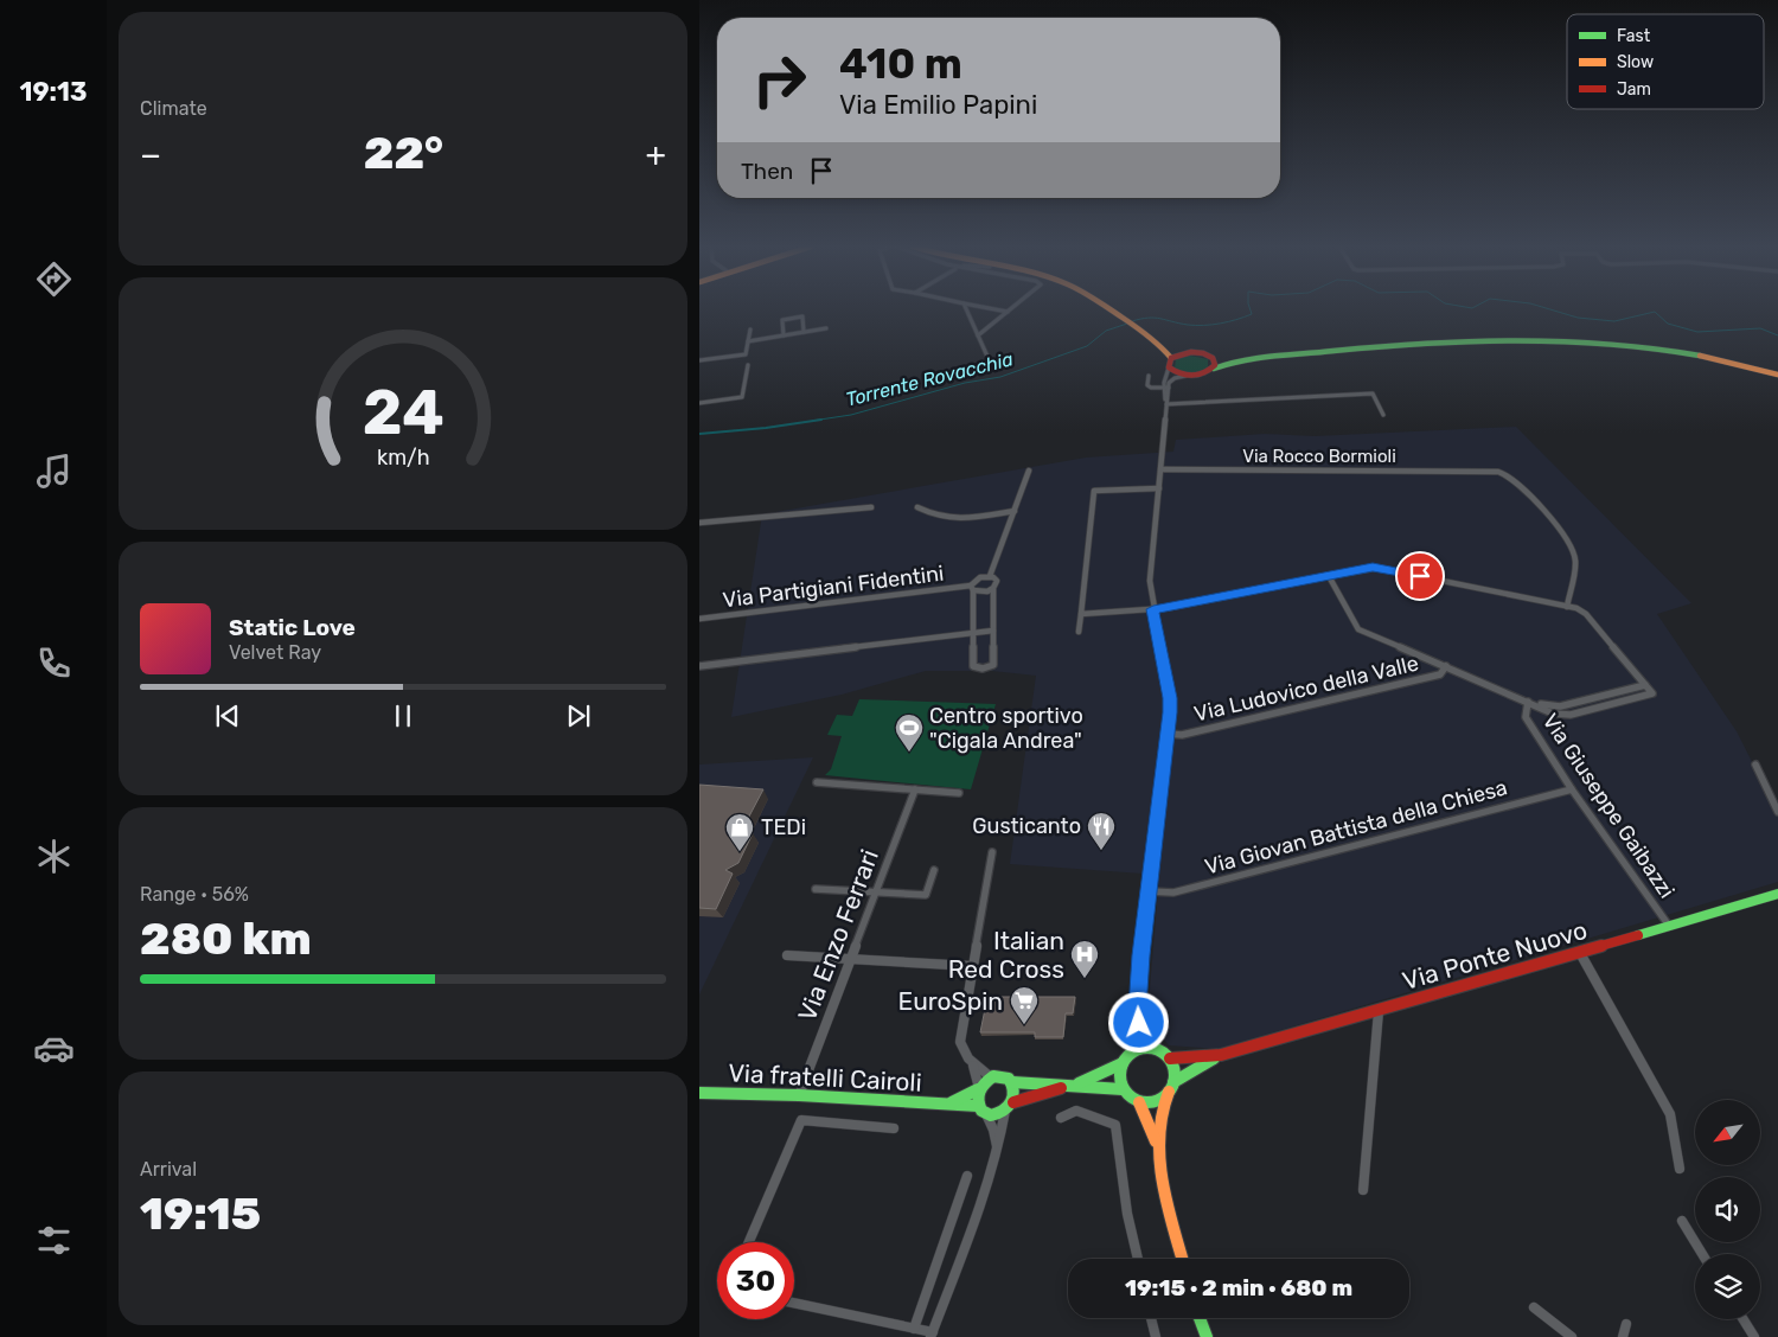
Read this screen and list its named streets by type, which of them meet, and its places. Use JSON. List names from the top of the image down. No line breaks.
{"streets":{"street":["Via Rocco Bormioli","Via Partigiani Fidentini","Via Ludovico della Valle","Via Giuseppe Gaibazzi","Via Giovan Battista della Chiesa","Via Enzo Ferrari","Via Ponte Nuovo","Via fratelli Cairoli"]},"crossings":[["Via Ludovico della Valle","Via Giuseppe Gaibazzi"],["Via Giuseppe Gaibazzi","Via Giovan Battista della Chiesa"],["Via Giuseppe Gaibazzi","Via Ponte Nuovo"],["Via Enzo Ferrari","Via fratelli Cairoli"]],"water":["Torrente Rovacchia"],"places":{"sports":["Centro sportivo \"Cigala Andrea\""],"restaurant":["Gusticanto"],"shop":["TEDi"],"hospital":["Italian Red Cross"],"supermarket":["EuroSpin"]},"legend":["Fast","Slow","Jam"],"north":"bottom left","page":{"tabs":"19:13","tile":["Climate",["Range · 56%","280 km"],["Arrival","19:15"]],"turn":["410 m","Via Emilio Papini"],"heat":["−","22°","+"],"then":"Then","song":["Static Love","Velvet Ray"],"limit":"30","trip":"19:15 · 2 min · 680 m","gauge":["24","km/h"]}}
